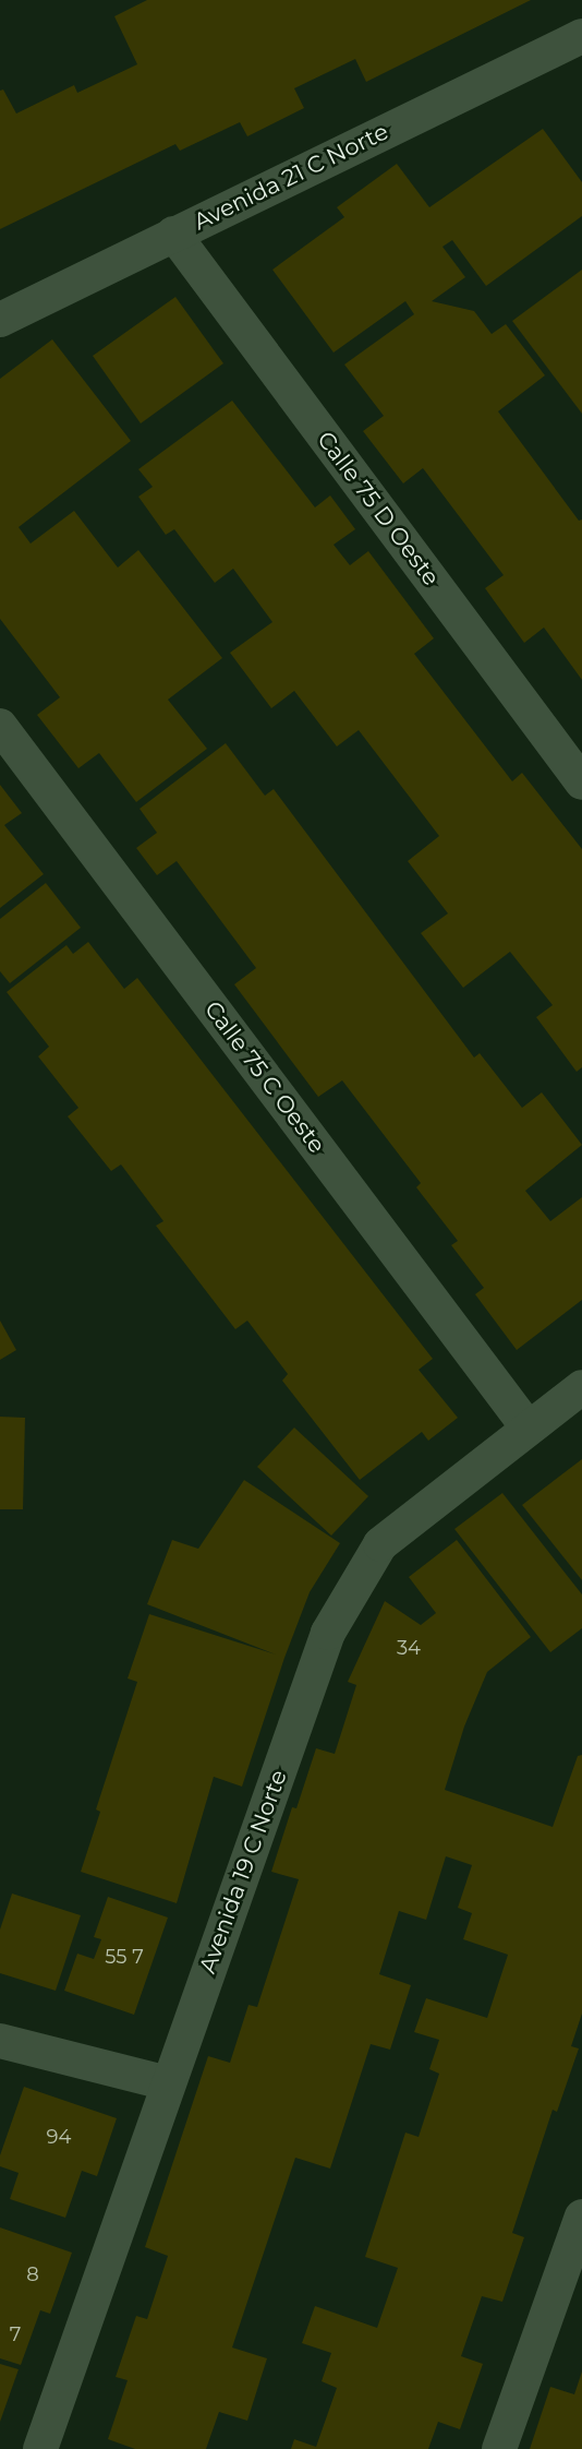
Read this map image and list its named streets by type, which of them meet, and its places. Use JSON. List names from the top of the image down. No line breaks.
{"streets":{"street":["Avenida 21 C Norte","Calle 75 D Oeste","Calle 75 C Oeste","Avenida 19 C Norte"]},"crossings":[["Avenida 21 C Norte","Calle 75 D Oeste"],["Calle 75 C Oeste","Avenida 19 C Norte"]],"house_numbers":["34","55 7","94","8","7"]}
